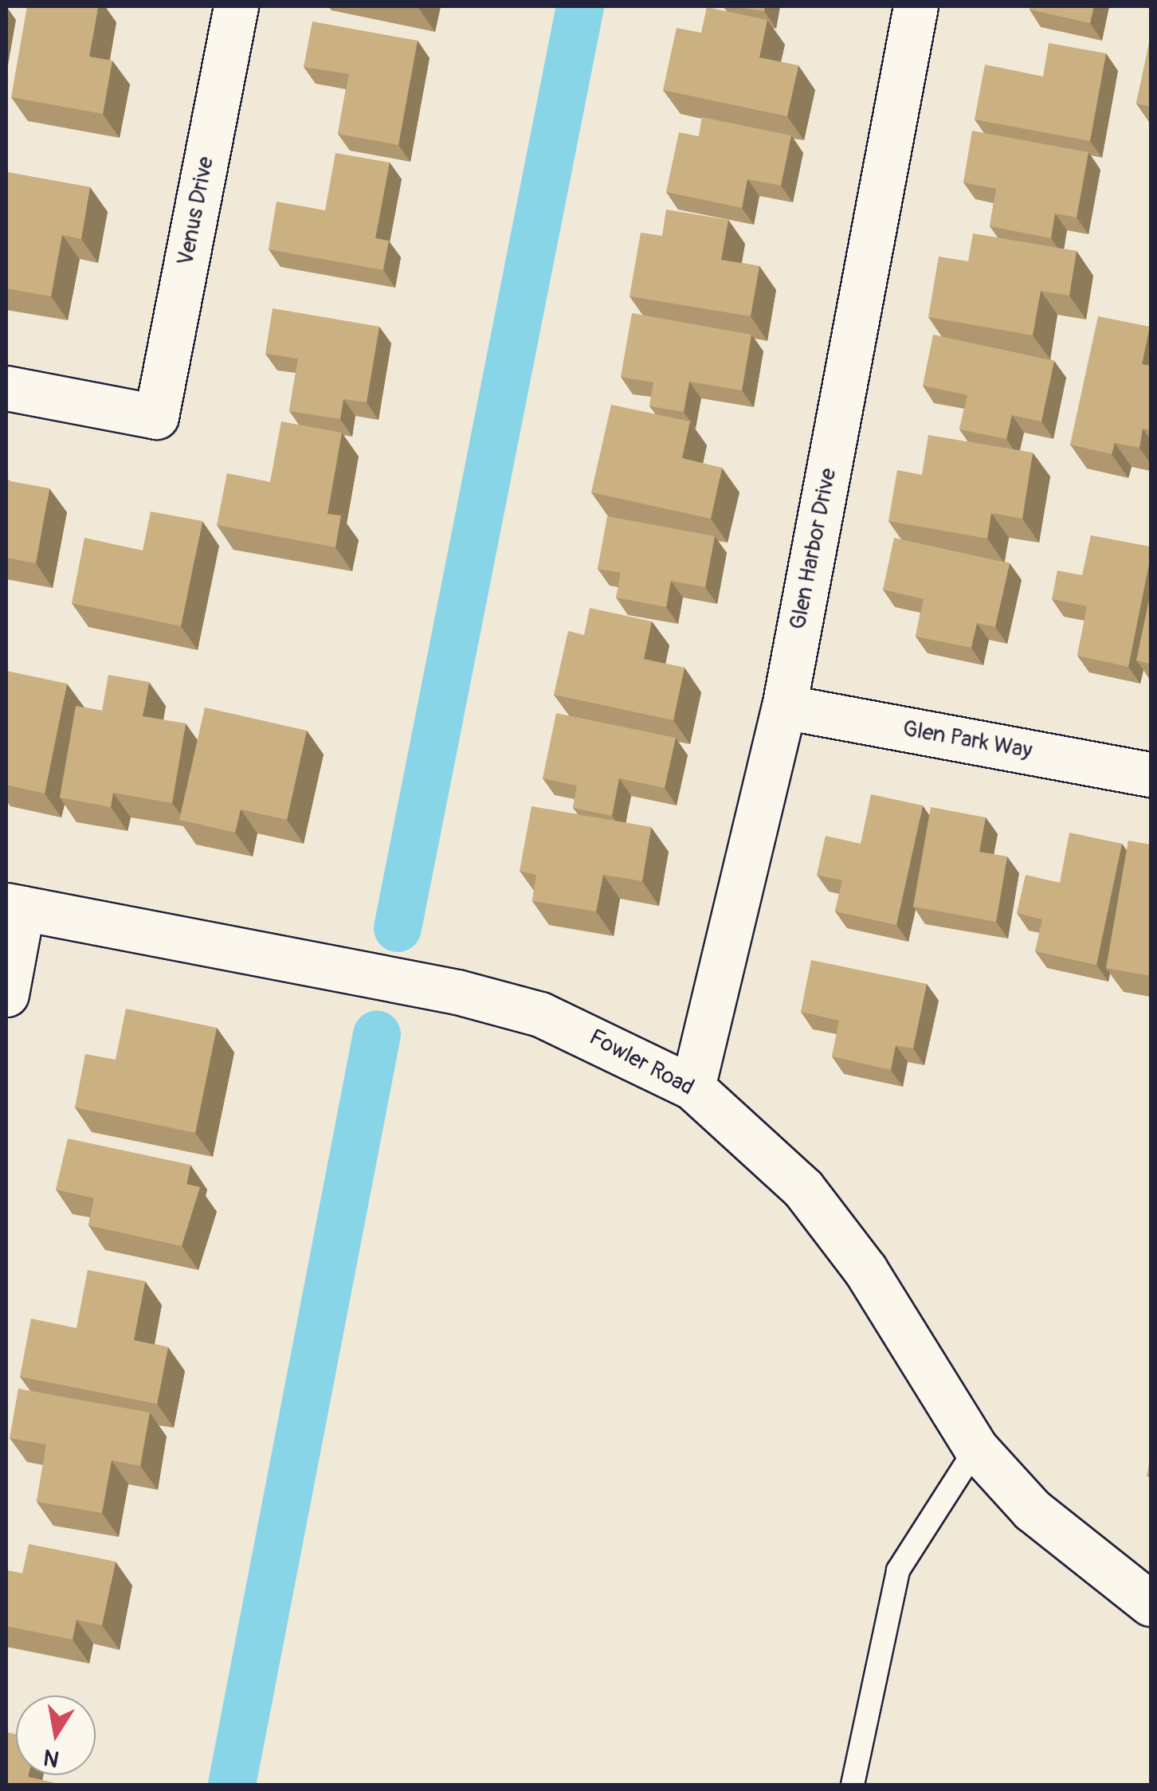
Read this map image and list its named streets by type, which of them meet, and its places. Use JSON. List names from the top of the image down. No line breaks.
{"streets":{"street":["Venus Drive","Glen Harbor Drive","Glen Park Way","Fowler Road"]},"crossings":[["Glen Harbor Drive","Glen Park Way"],["Glen Harbor Drive","Fowler Road"]],"north":"bottom"}
